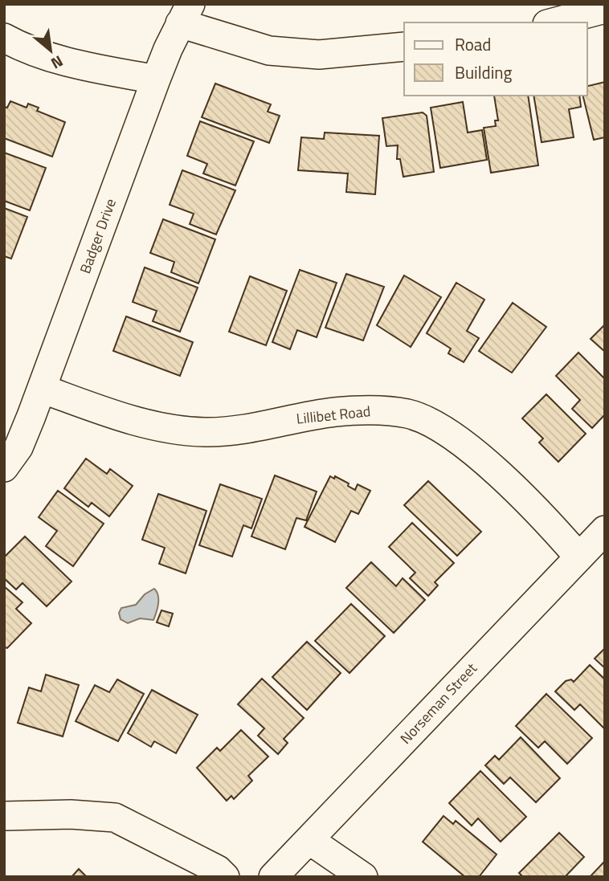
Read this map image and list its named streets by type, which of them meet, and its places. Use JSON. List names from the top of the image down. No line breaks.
{"streets":{"street":["Badger Drive","Lillibet Road","Norseman Street"]},"crossings":[["Badger Drive","Lillibet Road"],["Lillibet Road","Norseman Street"]],"legend":["Road","Building"],"north":"bottom right"}
